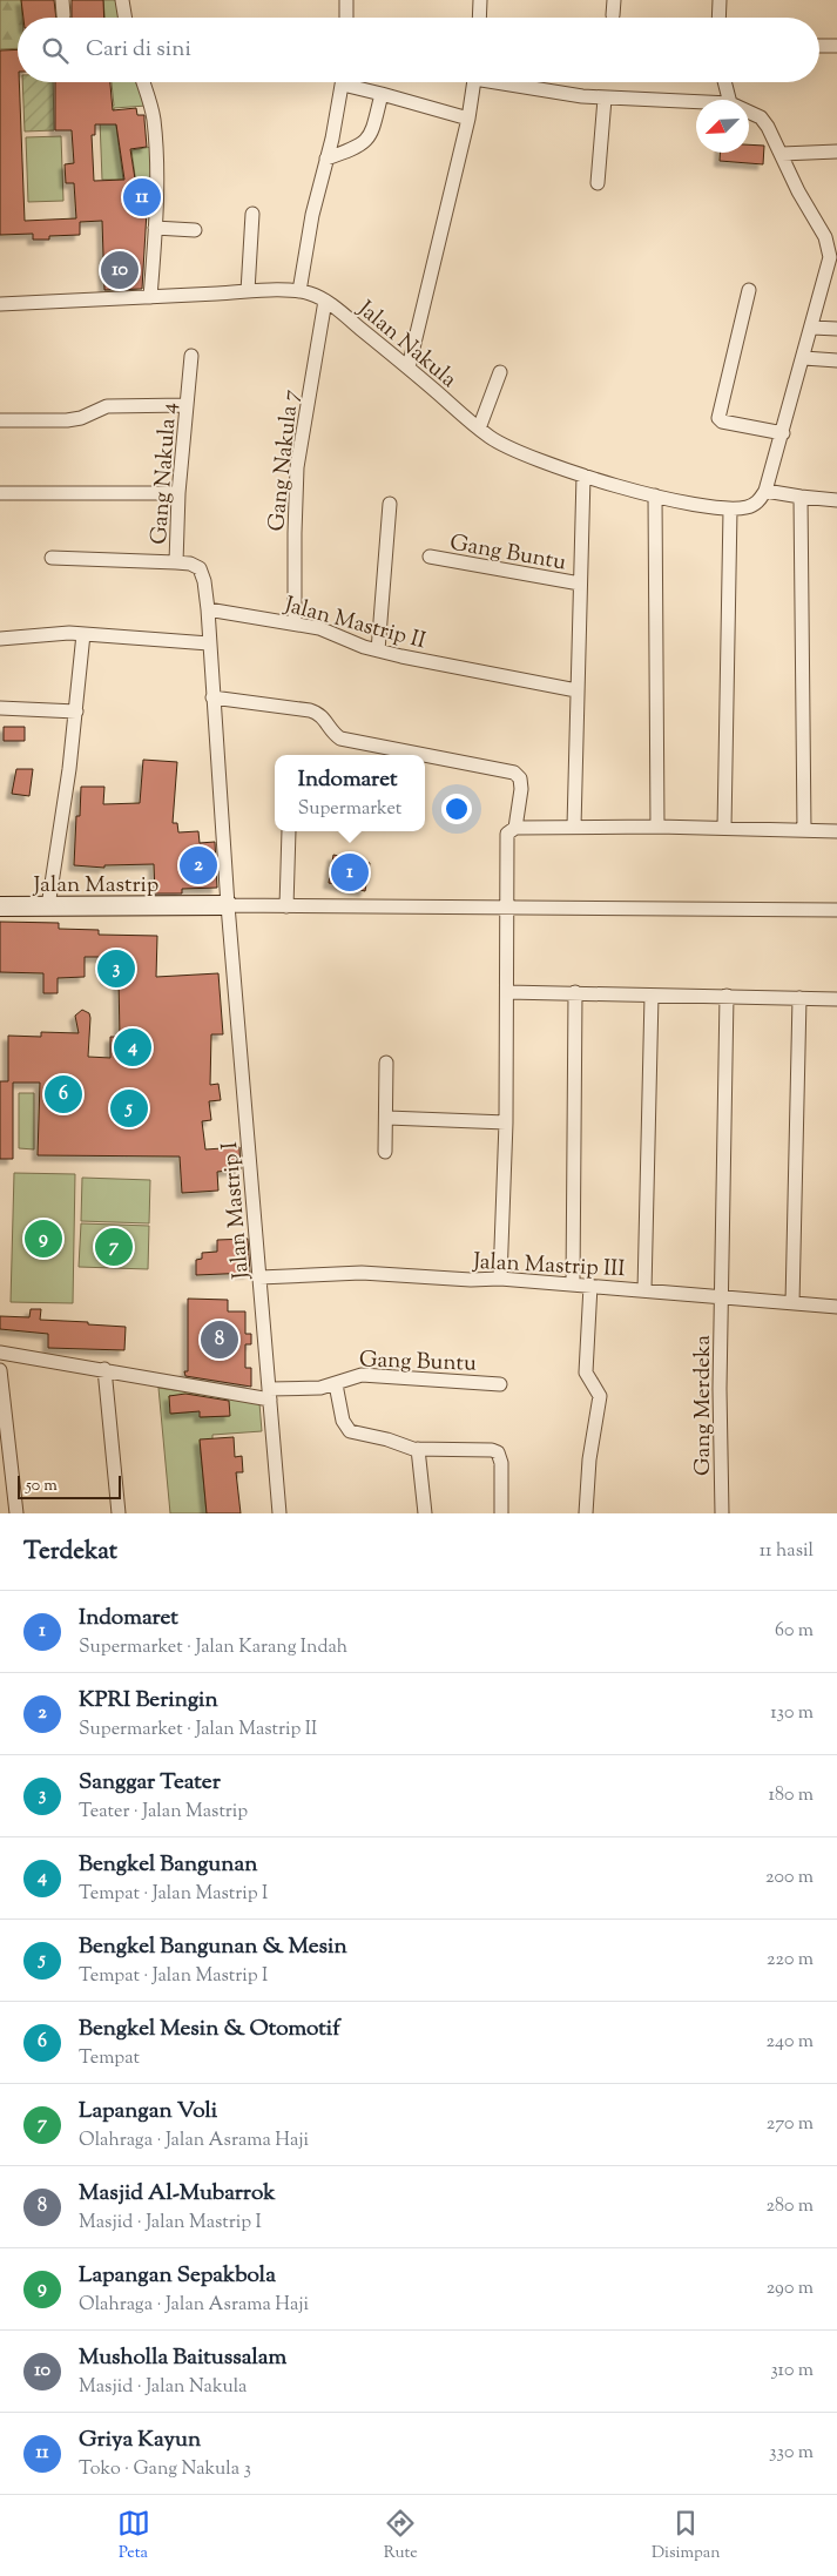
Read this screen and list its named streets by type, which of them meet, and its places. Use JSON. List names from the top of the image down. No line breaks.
{"streets":{"street":["Jalan Nakula","Gang Nakula 7","Gang Nakula 4","Gang Buntu","Jalan Mastrip II","Jalan Mastrip","Jalan Mastrip I","Jalan Mastrip III","Gang Merdeka"]},"crossings":[["Jalan Nakula","Gang Nakula 7"],["Gang Nakula 7","Jalan Mastrip II"],["Gang Nakula 4","Jalan Mastrip II"],["Gang Buntu","Jalan Mastrip I"],["Jalan Mastrip","Jalan Mastrip I"],["Jalan Mastrip I","Jalan Mastrip III"],["Jalan Mastrip III","Gang Merdeka"]],"scale_bar":"50 m","north":"bottom left","page":{"search":"Cari di sini","pins":["11","10","2","1","3","4","6","5","9","7","8"],"popup":["Indomaret","Supermarket"],"scale":"50 m","heading":["Terdekat","11 hasil"],"list":[{"mark":"1","name":"Indomaret","note":"Supermarket · Jalan Karang Indah","value":"60 m"},{"mark":"2","name":"KPRI Beringin","note":"Supermarket · Jalan Mastrip II","value":"130 m"},{"mark":"3","name":"Sanggar Teater","note":"Teater · Jalan Mastrip","value":"180 m"},{"mark":"4","name":"Bengkel Bangunan","note":"Tempat · Jalan Mastrip I","value":"200 m"},{"mark":"5","name":"Bengkel Bangunan & Mesin","note":"Tempat · Jalan Mastrip I","value":"220 m"},{"mark":"6","name":"Bengkel Mesin & Otomotif","note":"Tempat","value":"240 m"},{"mark":"7","name":"Lapangan Voli","note":"Olahraga · Jalan Asrama Haji","value":"270 m"},{"mark":"8","name":"Masjid Al-Mubarrok","note":"Masjid · Jalan Mastrip I","value":"280 m"},{"mark":"9","name":"Lapangan Sepakbola","note":"Olahraga · Jalan Asrama Haji","value":"290 m"},{"mark":"10","name":"Musholla Baitussalam","note":"Masjid · Jalan Nakula","value":"310 m"},{"mark":"11","name":"Griya Kayun","note":"Toko · Gang Nakula 3","value":"330 m"}],"nav":["Peta","Rute","Disimpan"]}}
